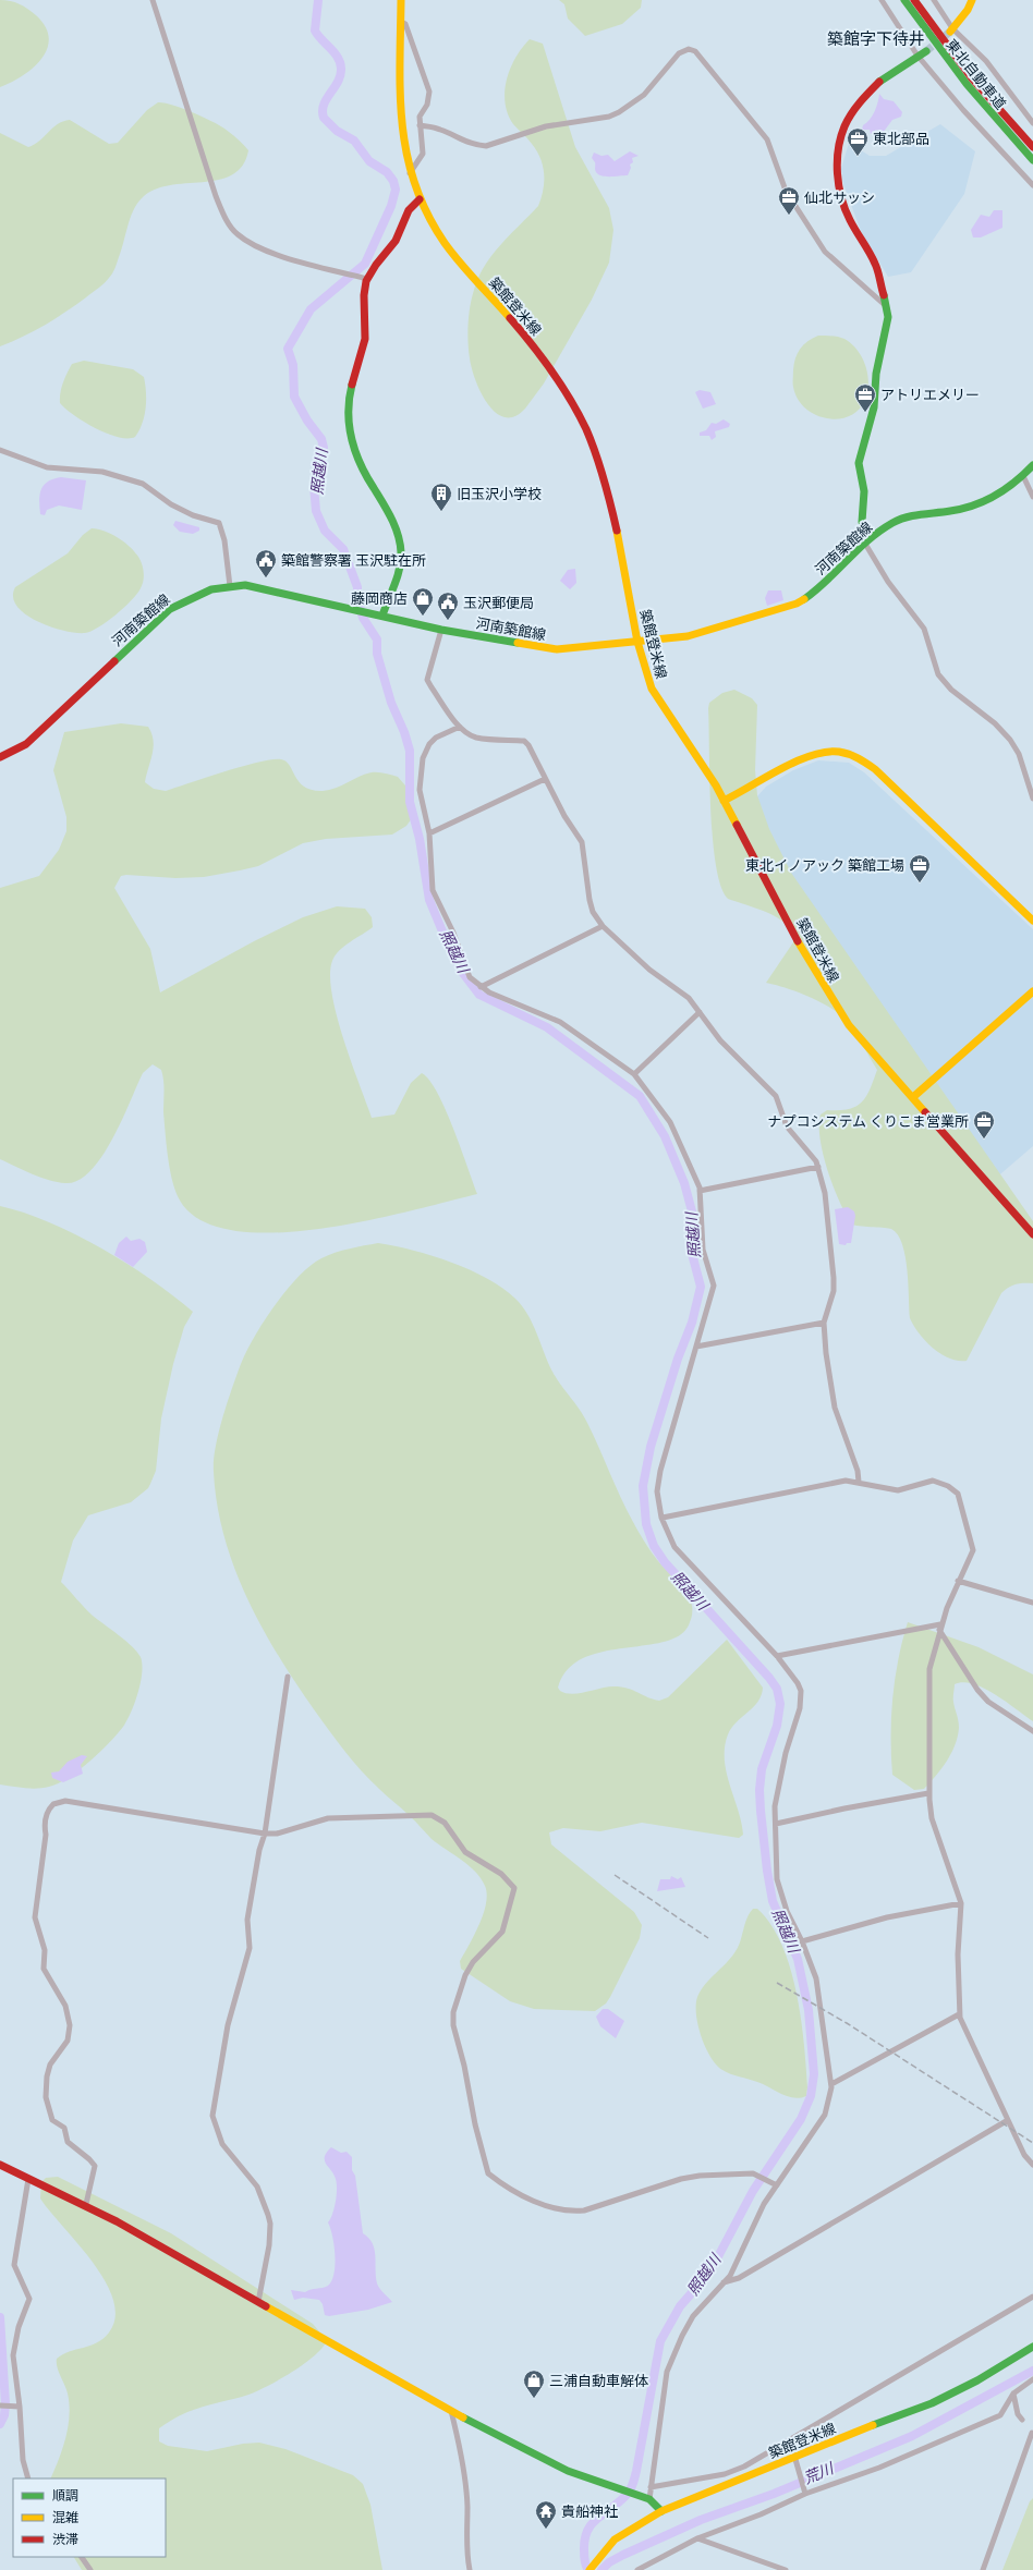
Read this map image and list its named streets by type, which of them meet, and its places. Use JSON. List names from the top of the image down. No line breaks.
{"streets":{"main road":["東北自動車道","築館登米線","河南築館線"]},"crossings":[["築館登米線","河南築館線"]],"districts":["築館字下待井"],"water":["照越川","荒川"],"places":{"office":["東北部品","仙北サッシ","アトリエメリー","東北イノアック 築館工場","ナプコシステム くりこま営業所"],"building":["旧玉沢小学校"],"public building":["築館警察署 玉沢駐在所","玉沢郵便局"],"shop":["藤岡商店","三浦自動車解体"],"temple":["貴船神社"]},"legend":["順調","混雑","渋滞"]}
